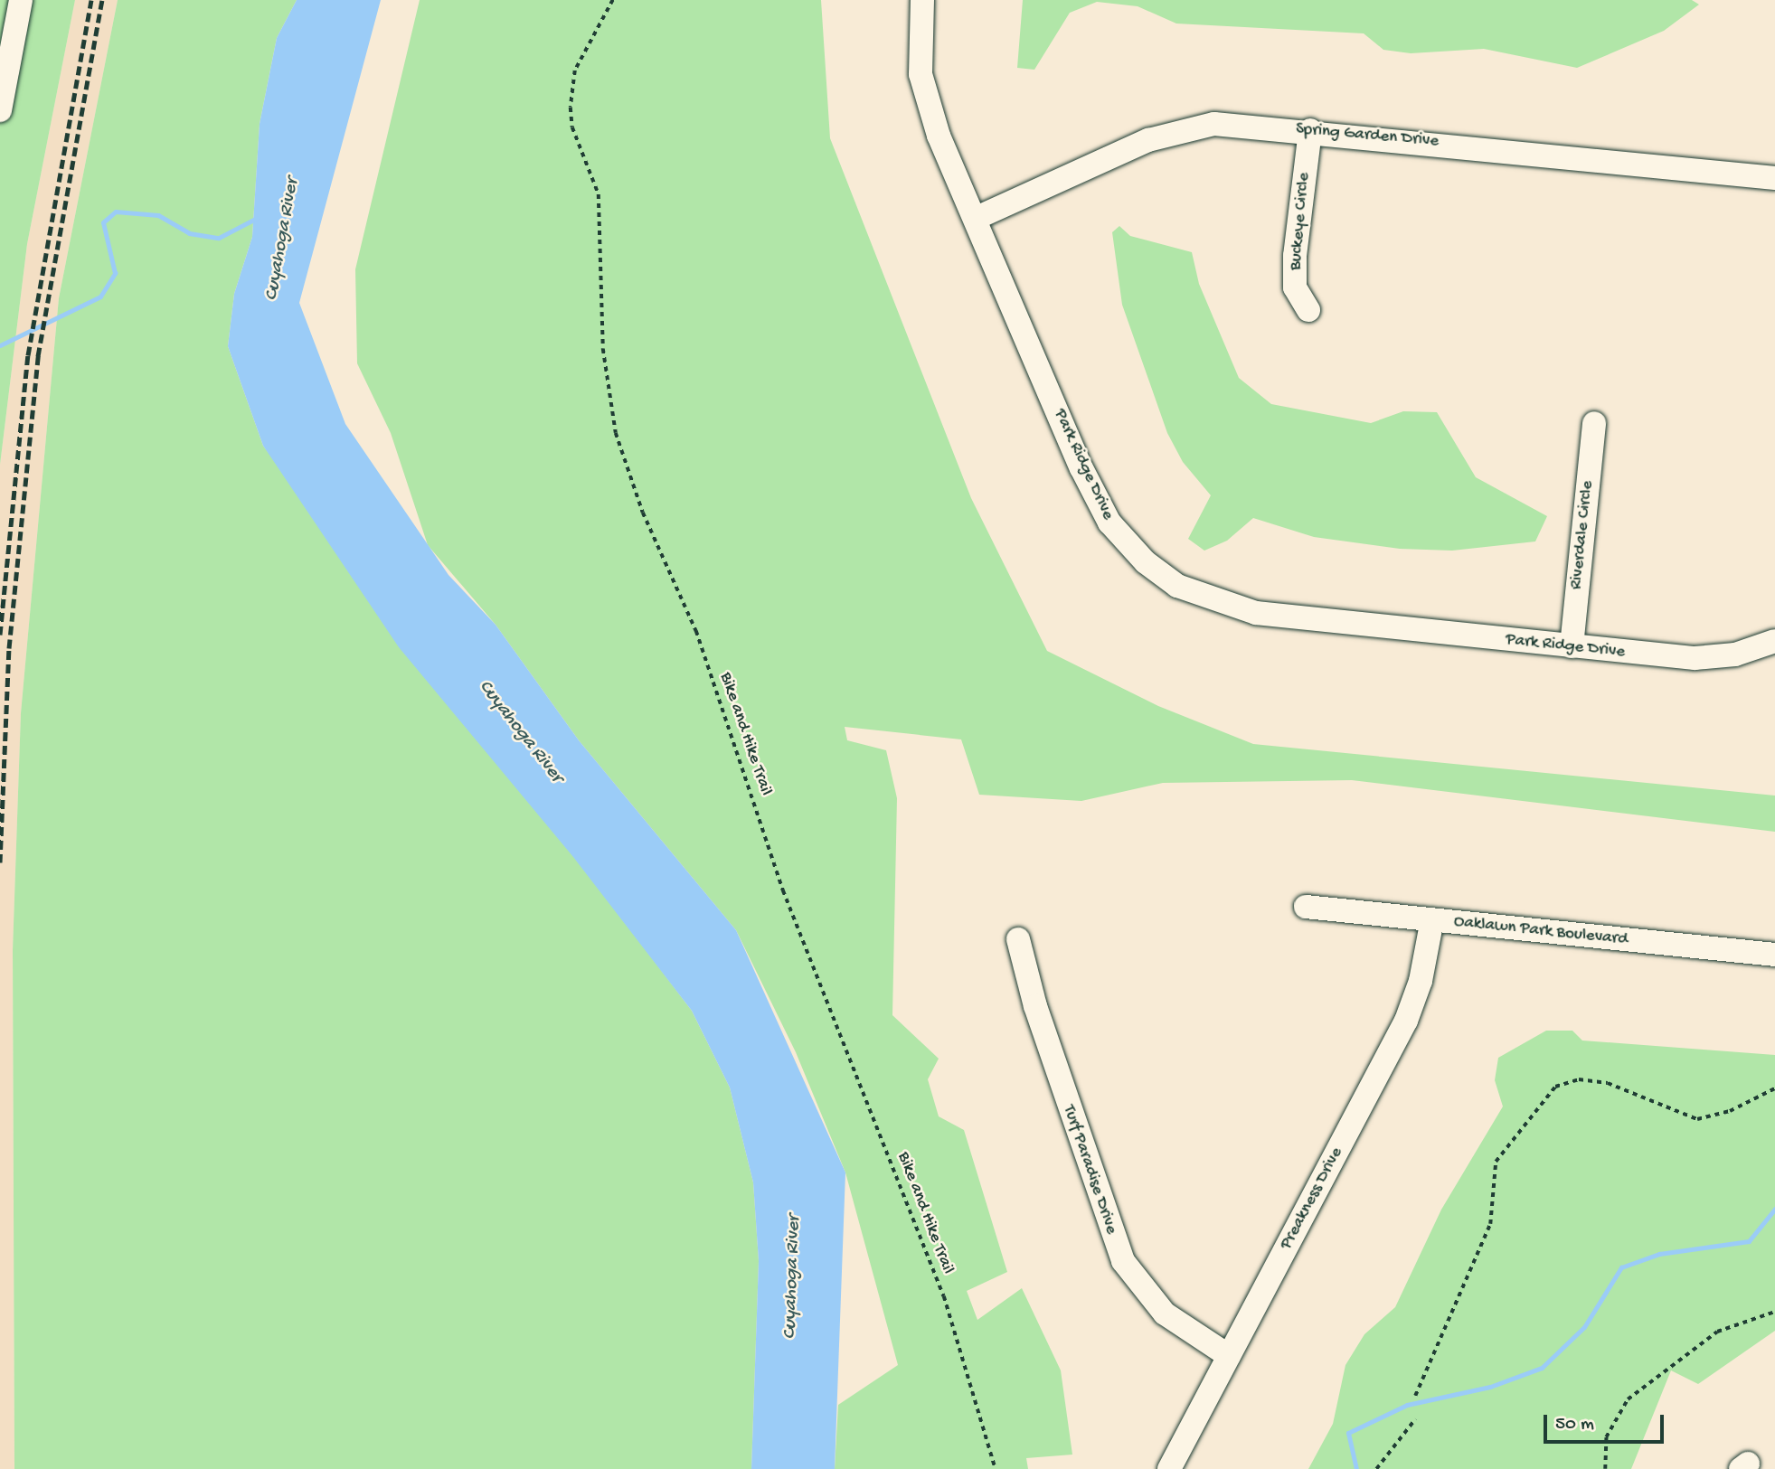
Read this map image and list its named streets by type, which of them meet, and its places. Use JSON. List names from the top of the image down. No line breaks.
{"streets":{"street":["Spring Garden Drive","Buckeye Circle","Park Ridge Drive","Riverdale Circle","Oaklawn Park Boulevard","Turf Paradise Drive","Preakness Drive"],"path":["Bike and Hike Trail"]},"crossings":[["Spring Garden Drive","Buckeye Circle"],["Spring Garden Drive","Park Ridge Drive"],["Park Ridge Drive","Riverdale Circle"],["Oaklawn Park Boulevard","Preakness Drive"],["Turf Paradise Drive","Preakness Drive"]],"water":["Cuyahoga River"],"scale_bar":"50 m"}
